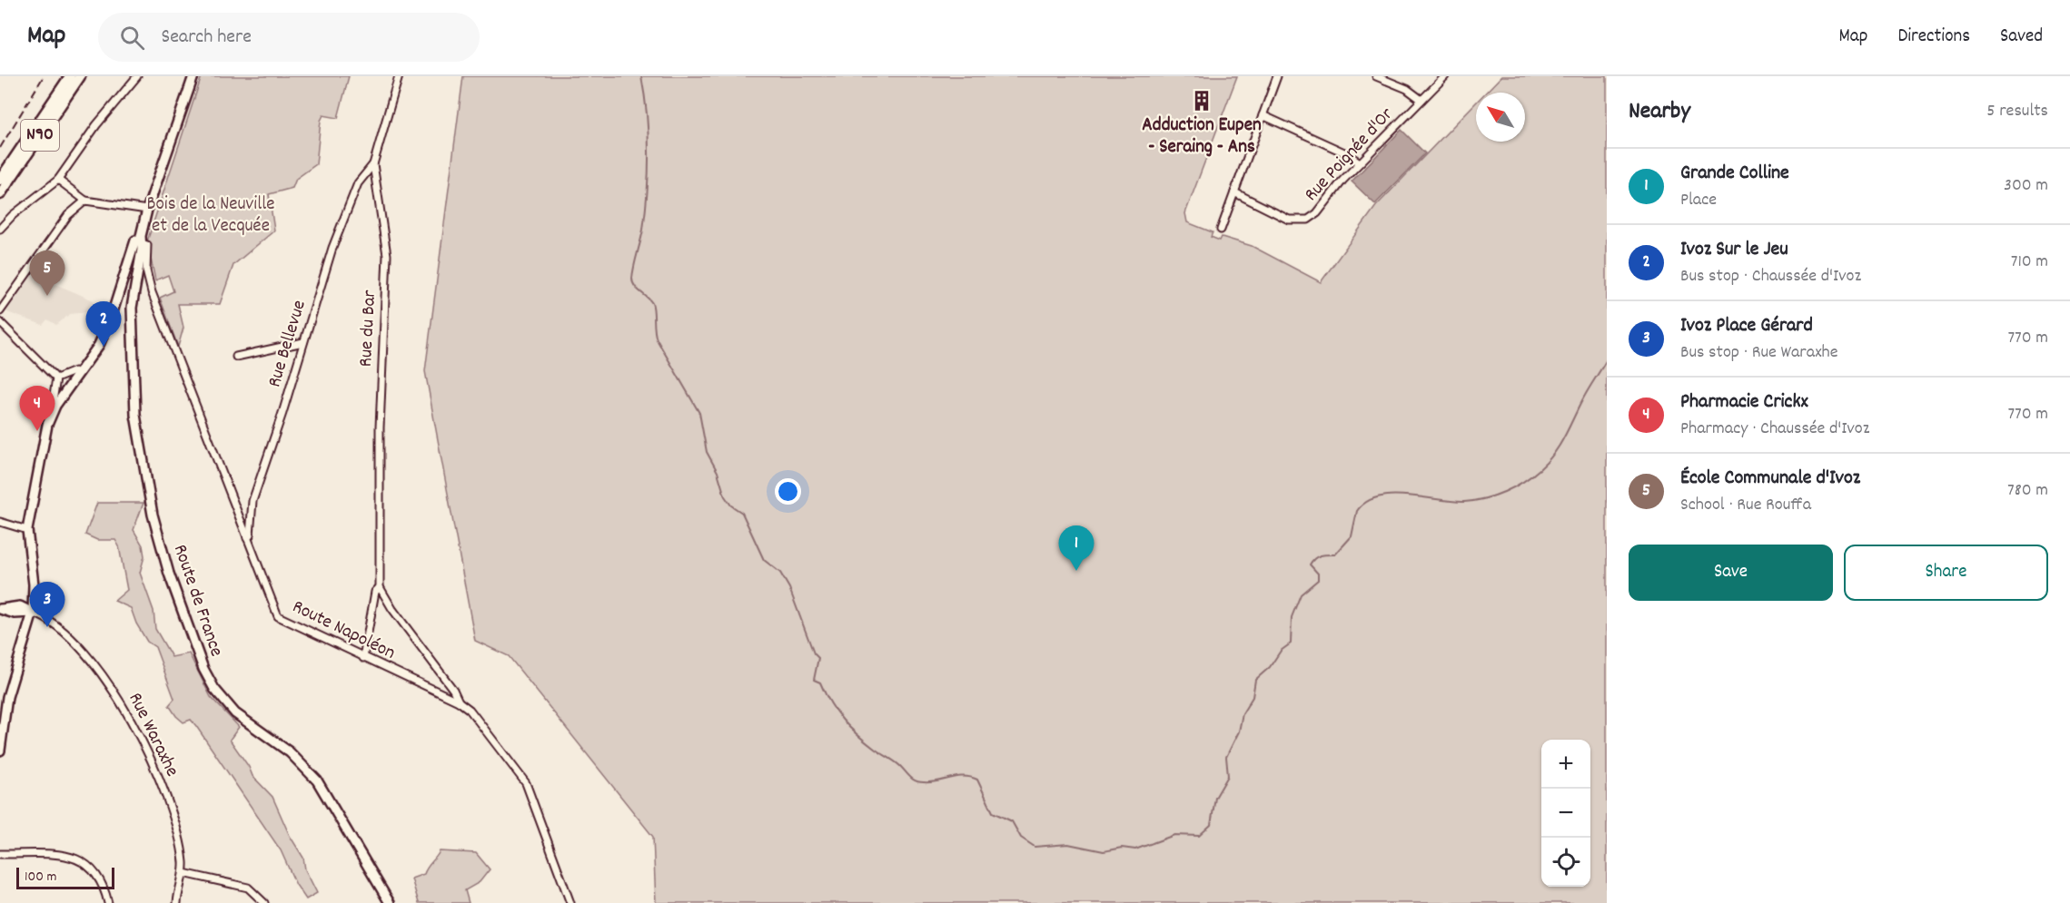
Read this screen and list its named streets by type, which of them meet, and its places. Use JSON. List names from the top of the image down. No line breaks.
{"streets":{"highway":["N90"],"main road":["Route de France"],"street":["Rue Poignée d'Or","Rue du Bar","Rue Bellevue","Route Napoléon","Rue Waraxhe"]},"crossings":[["Rue du Bar","Rue Bellevue"],["Rue du Bar","Route Napoléon"],["Rue Bellevue","Route Napoléon"],["Route de France","Route Napoléon"]],"parks":["Bois de la Neuville et de la Vecquée"],"places":{"building":["Adduction Eupen - Seraing - Ans"]},"scale_bar":"100 m","north":"top left","page":{"header":"Map","search":"Search here","nav":["Map","Directions","Saved"],"heading":["Nearby","5 results"],"list":[{"mark":"1","name":"Grande Colline","note":"Place","value":"300 m"},{"mark":"2","name":"Ivoz Sur le Jeu","note":"Bus stop · Chaussée d'Ivoz","value":"710 m"},{"mark":"3","name":"Ivoz Place Gérard","note":"Bus stop · Rue Waraxhe","value":"770 m"},{"mark":"4","name":"Pharmacie Crickx","note":"Pharmacy · Chaussée d'Ivoz","value":"770 m"},{"mark":"5","name":"École Communale d'Ivoz","note":"School · Rue Rouffa","value":"780 m"}],"pins":["5","2","4","1","3"],"buttons":["Save","Share"],"map_buttons":["+","−"],"scale":"100 m"}}
